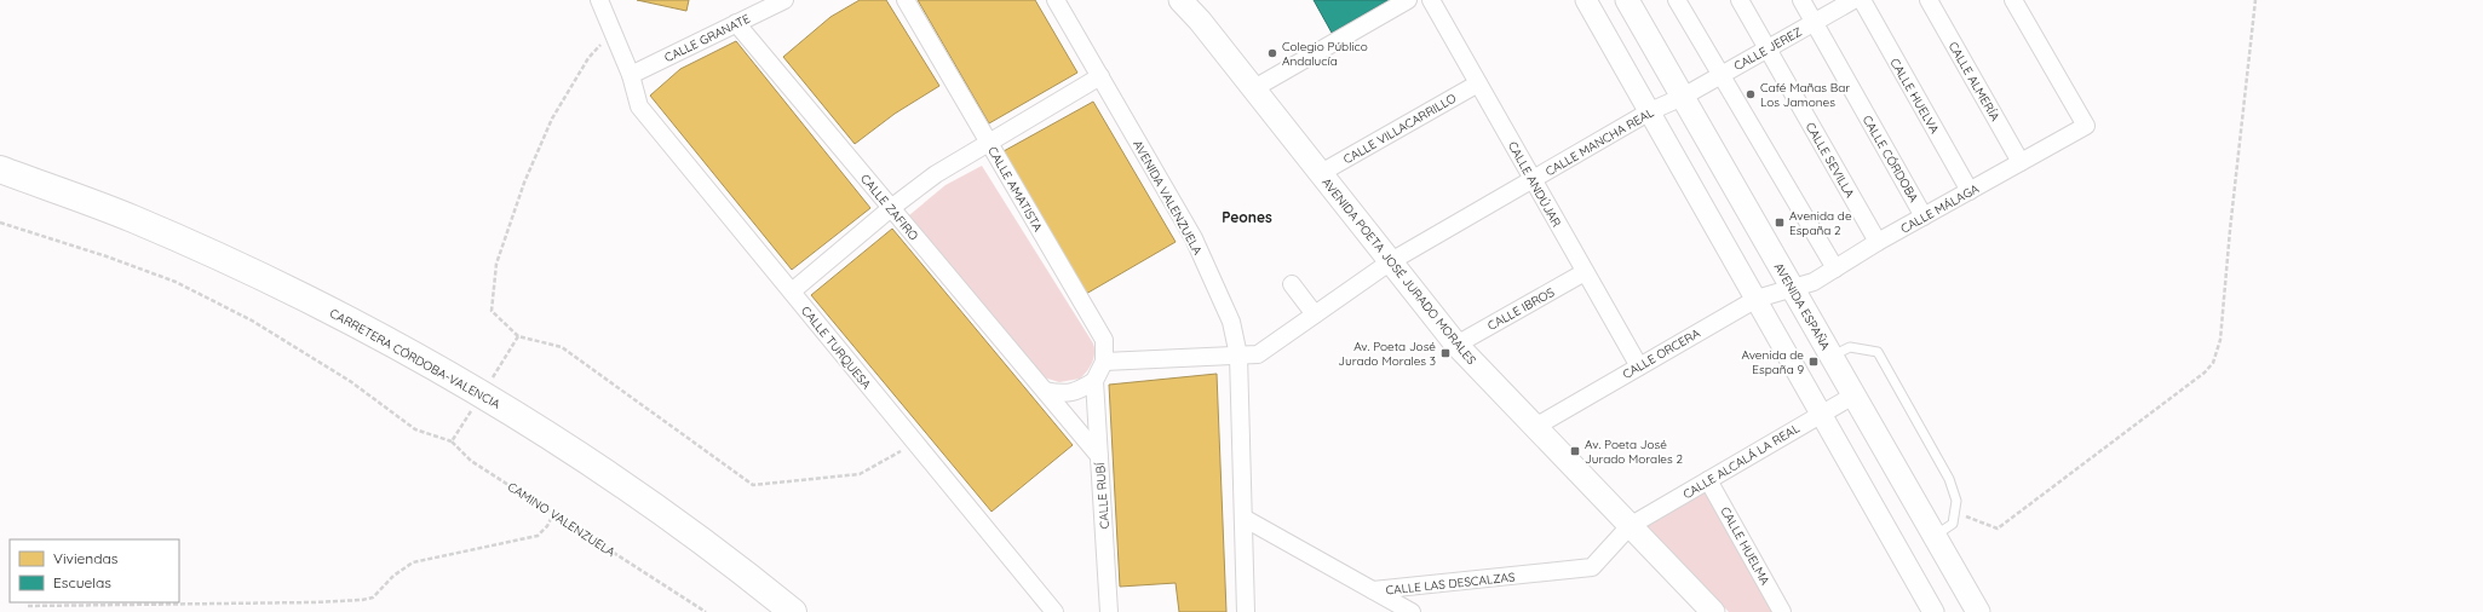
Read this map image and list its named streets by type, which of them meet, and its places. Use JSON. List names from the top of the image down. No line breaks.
{"streets":{"highway":["CARRETERA CÓRDOBA-VALENCIA"],"main road":["AVENIDA POETA JOSÉ JURADO MORALES","AVENIDA ESPAÑA"],"street":["CALLE GRANATE","CALLE JEREZ","CALLE ALMERÍA","CALLE HUELVA","CALLE VILLACARRILLO","CALLE MANCHA REAL","CALLE CÓRDOBA","CALLE SEVILLA","CALLE ANDÚJAR","CALLE AMATISTA","AVENIDA VALENZUELA","CALLE ZAFIRO","CALLE MÁLAGA","CALLE IBROS","CALLE TURQUESA","CALLE ORCERA","CALLE ALCALÁ LA REAL","CALLE RUBÍ","CALLE HUELMA","CALLE LAS DESCALZAS"],"path":["CAMINO VALENZUELA"]},"crossings":[["CALLE GRANATE","CALLE ZAFIRO"],["CALLE GRANATE","CALLE TURQUESA"],["CALLE JEREZ","CALLE MANCHA REAL"],["CALLE JEREZ","CALLE CÓRDOBA"],["CALLE JEREZ","CALLE SEVILLA"],["CALLE JEREZ","AVENIDA ESPAÑA"],["CALLE ALMERÍA","CALLE MÁLAGA"],["CALLE HUELVA","CALLE MÁLAGA"],["CALLE VILLACARRILLO","CALLE ANDÚJAR"],["CALLE VILLACARRILLO","AVENIDA POETA JOSÉ JURADO MORALES"],["CALLE MANCHA REAL","CALLE ANDÚJAR"],["CALLE MANCHA REAL","CALLE AMATISTA"],["CALLE MANCHA REAL","AVENIDA VALENZUELA"],["CALLE MANCHA REAL","AVENIDA POETA JOSÉ JURADO MORALES"],["CALLE MANCHA REAL","AVENIDA ESPAÑA"],["CALLE CÓRDOBA","CALLE MÁLAGA"],["CALLE SEVILLA","CALLE MÁLAGA"],["CALLE ANDÚJAR","CALLE IBROS"],["CALLE ANDÚJAR","CALLE ORCERA"],["CALLE AMATISTA","CALLE RUBÍ"],["AVENIDA VALENZUELA","CALLE LAS DESCALZAS"],["CALLE ZAFIRO","CALLE RUBÍ"],["CALLE MÁLAGA","AVENIDA ESPAÑA"],["CALLE MÁLAGA","CALLE ORCERA"],["AVENIDA POETA JOSÉ JURADO MORALES","CALLE IBROS"],["AVENIDA POETA JOSÉ JURADO MORALES","CALLE ORCERA"],["AVENIDA POETA JOSÉ JURADO MORALES","CALLE ALCALÁ LA REAL"],["AVENIDA POETA JOSÉ JURADO MORALES","CALLE LAS DESCALZAS"],["AVENIDA ESPAÑA","CALLE ORCERA"],["AVENIDA ESPAÑA","CALLE ALCALÁ LA REAL"],["CALLE ALCALÁ LA REAL","CALLE HUELMA"],["CALLE ALCALÁ LA REAL","CALLE LAS DESCALZAS"]],"districts":["Peones"],"places":{"other":["Colegio Público Andalucía","Café Mañas Bar Los Jamones"],"transit":["Avenida de España 2","Av. Poeta José Jurado Morales 3","Avenida de España 9","Av. Poeta José Jurado Morales 2"]},"legend":["Viviendas","Escuelas"]}
